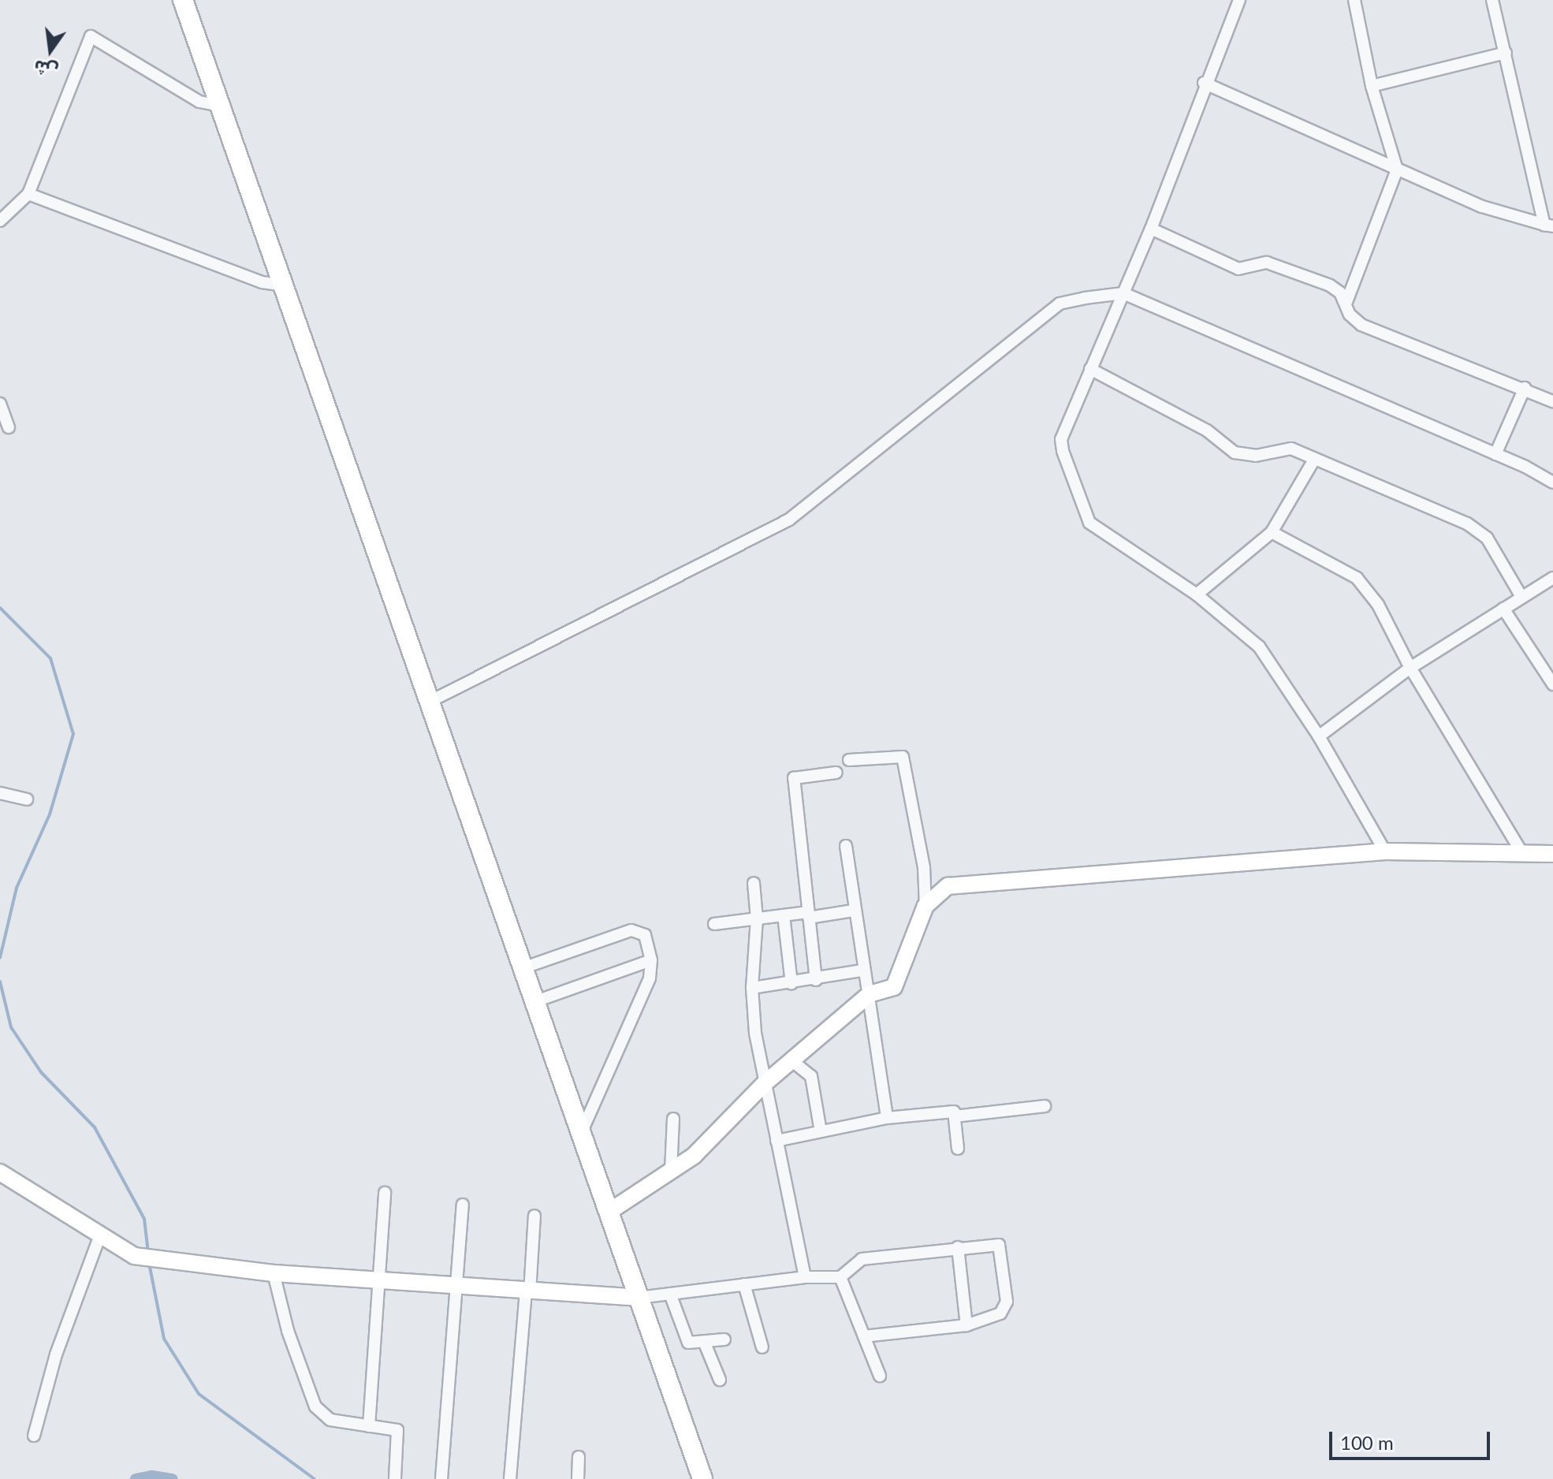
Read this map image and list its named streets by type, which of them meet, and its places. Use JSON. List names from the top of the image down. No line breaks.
{"scale_bar":"100 m","north":"bottom"}
